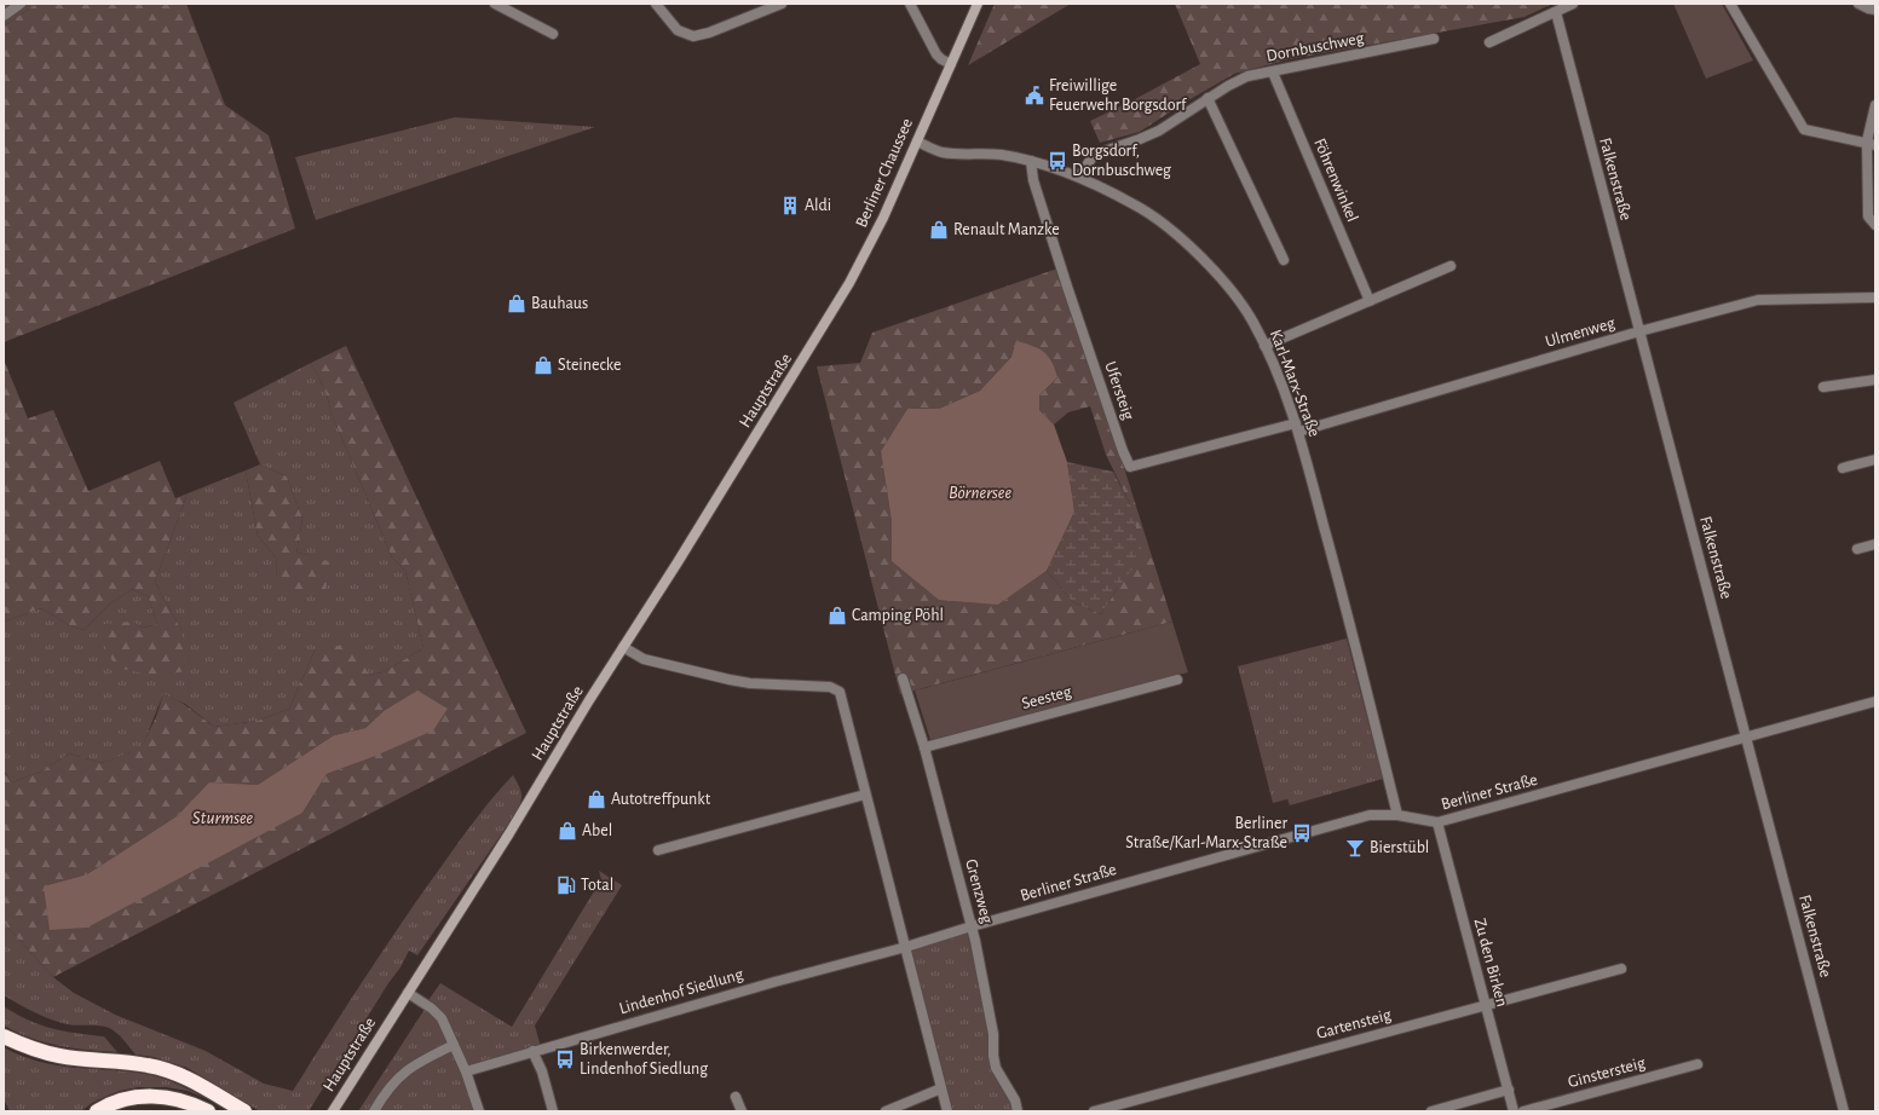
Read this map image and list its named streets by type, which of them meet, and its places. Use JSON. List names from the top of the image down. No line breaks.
{"streets":{"main road":["Berliner Chaussee","Hauptstraße"],"street":["Dornbuschweg","Falkenstraße","Föhrenwinkel","Ulmenweg","Karl-Marx-Straße","Ufersteig","Seesteg","Berliner Straße","Grenzweg","Zu den Birken","Lindenhof Siedlung","Gartensteig","Ginstersteig"]},"crossings":[["Dornbuschweg","Föhrenwinkel"],["Dornbuschweg","Karl-Marx-Straße"],["Berliner Chaussee","Karl-Marx-Straße"],["Berliner Chaussee","Hauptstraße"],["Falkenstraße","Ulmenweg"],["Falkenstraße","Berliner Straße"],["Ulmenweg","Karl-Marx-Straße"],["Ulmenweg","Ufersteig"],["Karl-Marx-Straße","Ufersteig"],["Karl-Marx-Straße","Berliner Straße"],["Seesteg","Grenzweg"],["Berliner Straße","Grenzweg"],["Berliner Straße","Zu den Birken"],["Berliner Straße","Lindenhof Siedlung"],["Grenzweg","Lindenhof Siedlung"],["Zu den Birken","Gartensteig"]],"water":["Börnersee","Sturmsee"],"places":{"public building":["Freiwillige Feuerwehr Borgsdorf"],"bus stop":["Borgsdorf, Dornbuschweg","Berliner Straße/Karl-Marx-Straße","Birkenwerder, Lindenhof Siedlung"],"building":["Aldi"],"shop":["Renault Manzke","Bauhaus","Steinecke","Camping Pöhl","Autotreffpunkt","Abel"],"bar":["Bierstübl"],"fuel station":["Total"]}}
